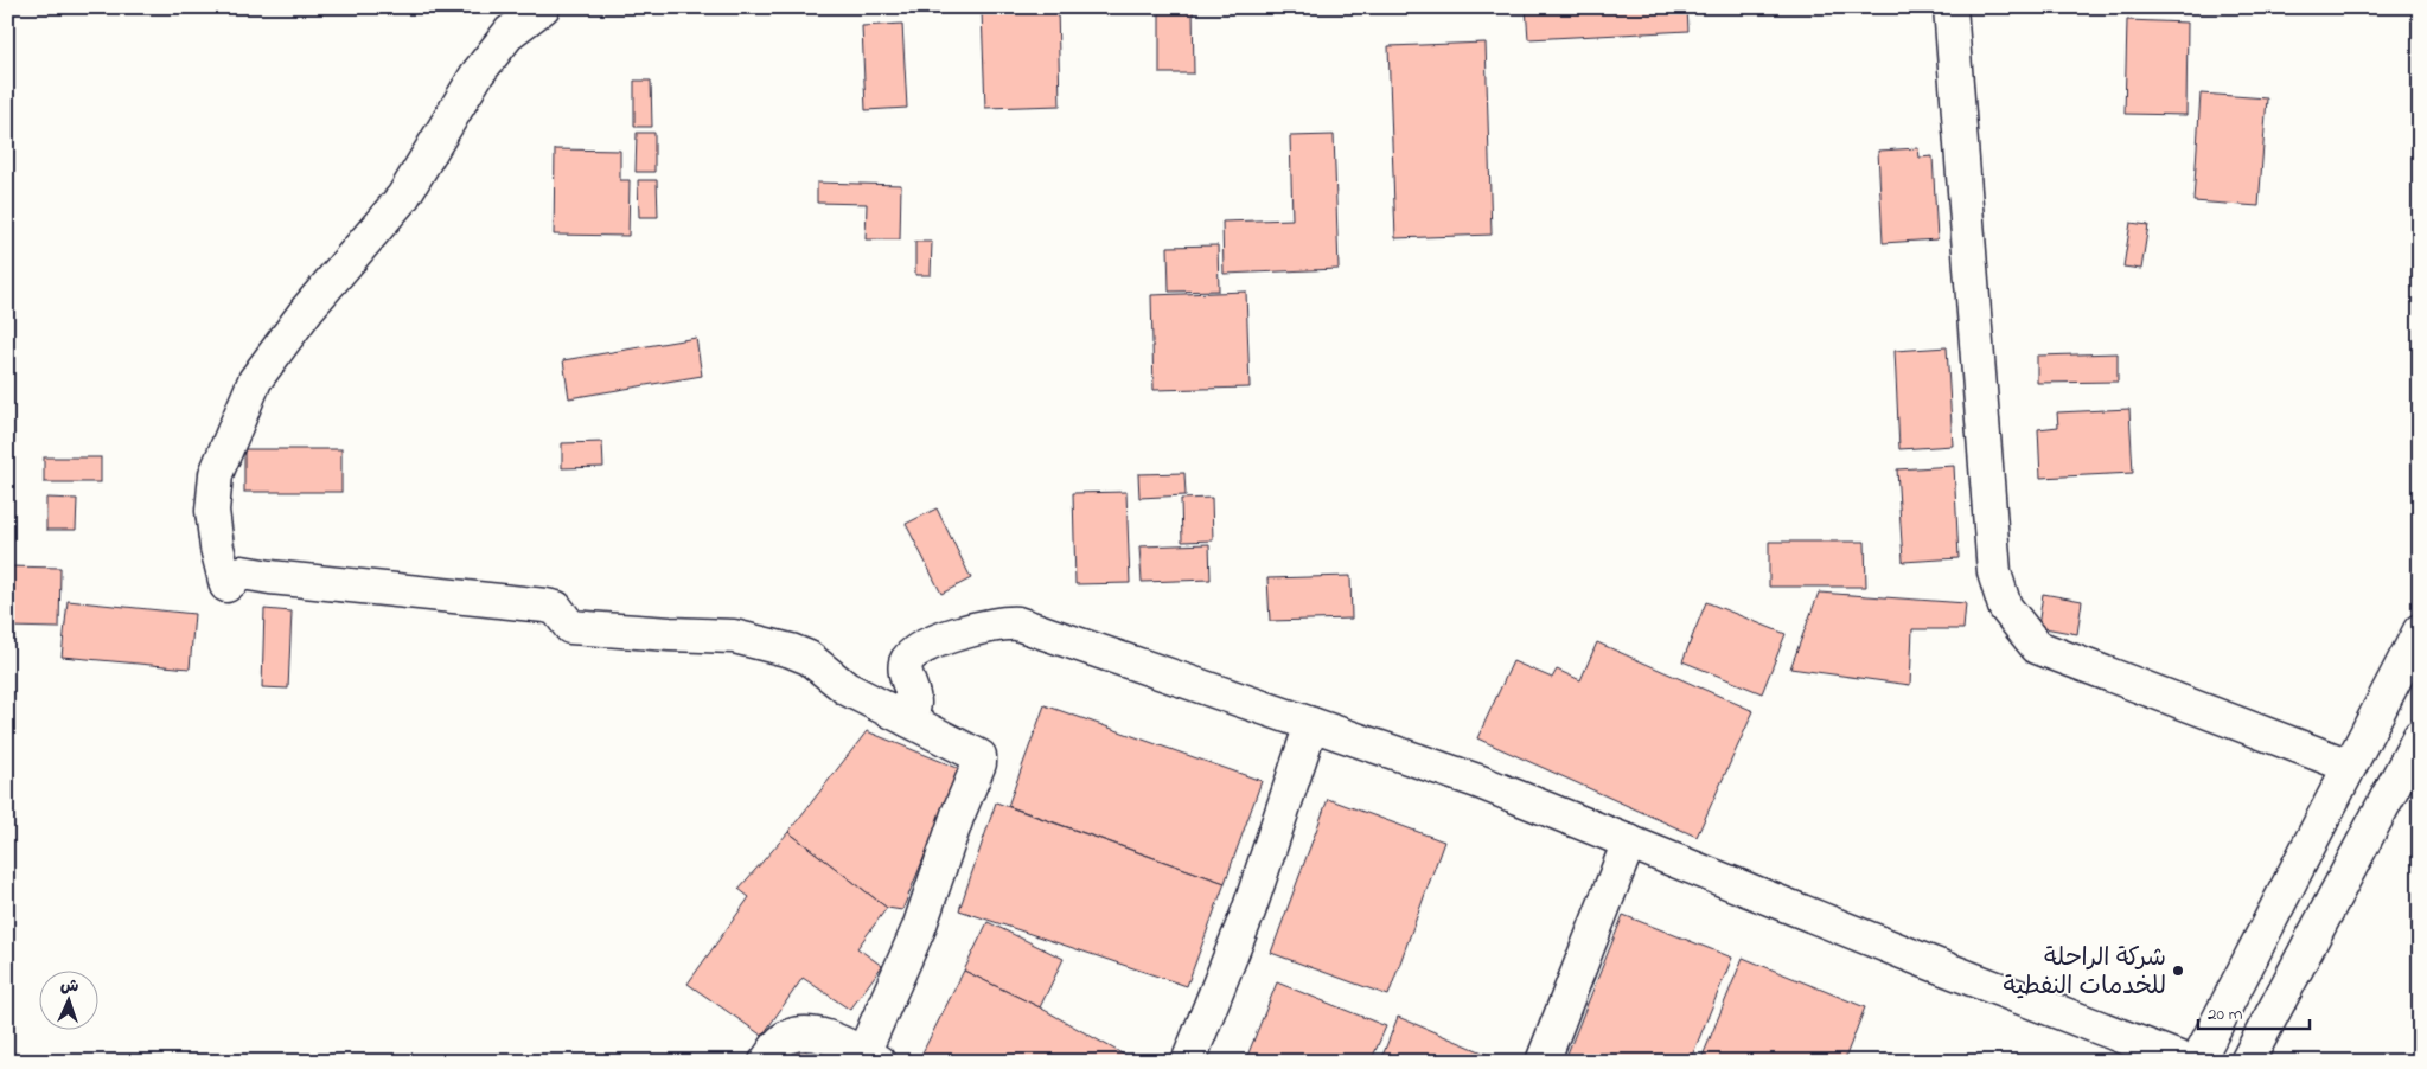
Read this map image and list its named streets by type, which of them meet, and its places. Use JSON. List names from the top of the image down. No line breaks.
{"places":["شركة الراحلة للخدمات النفطية"],"scale_bar":"20 m","north":"top"}
